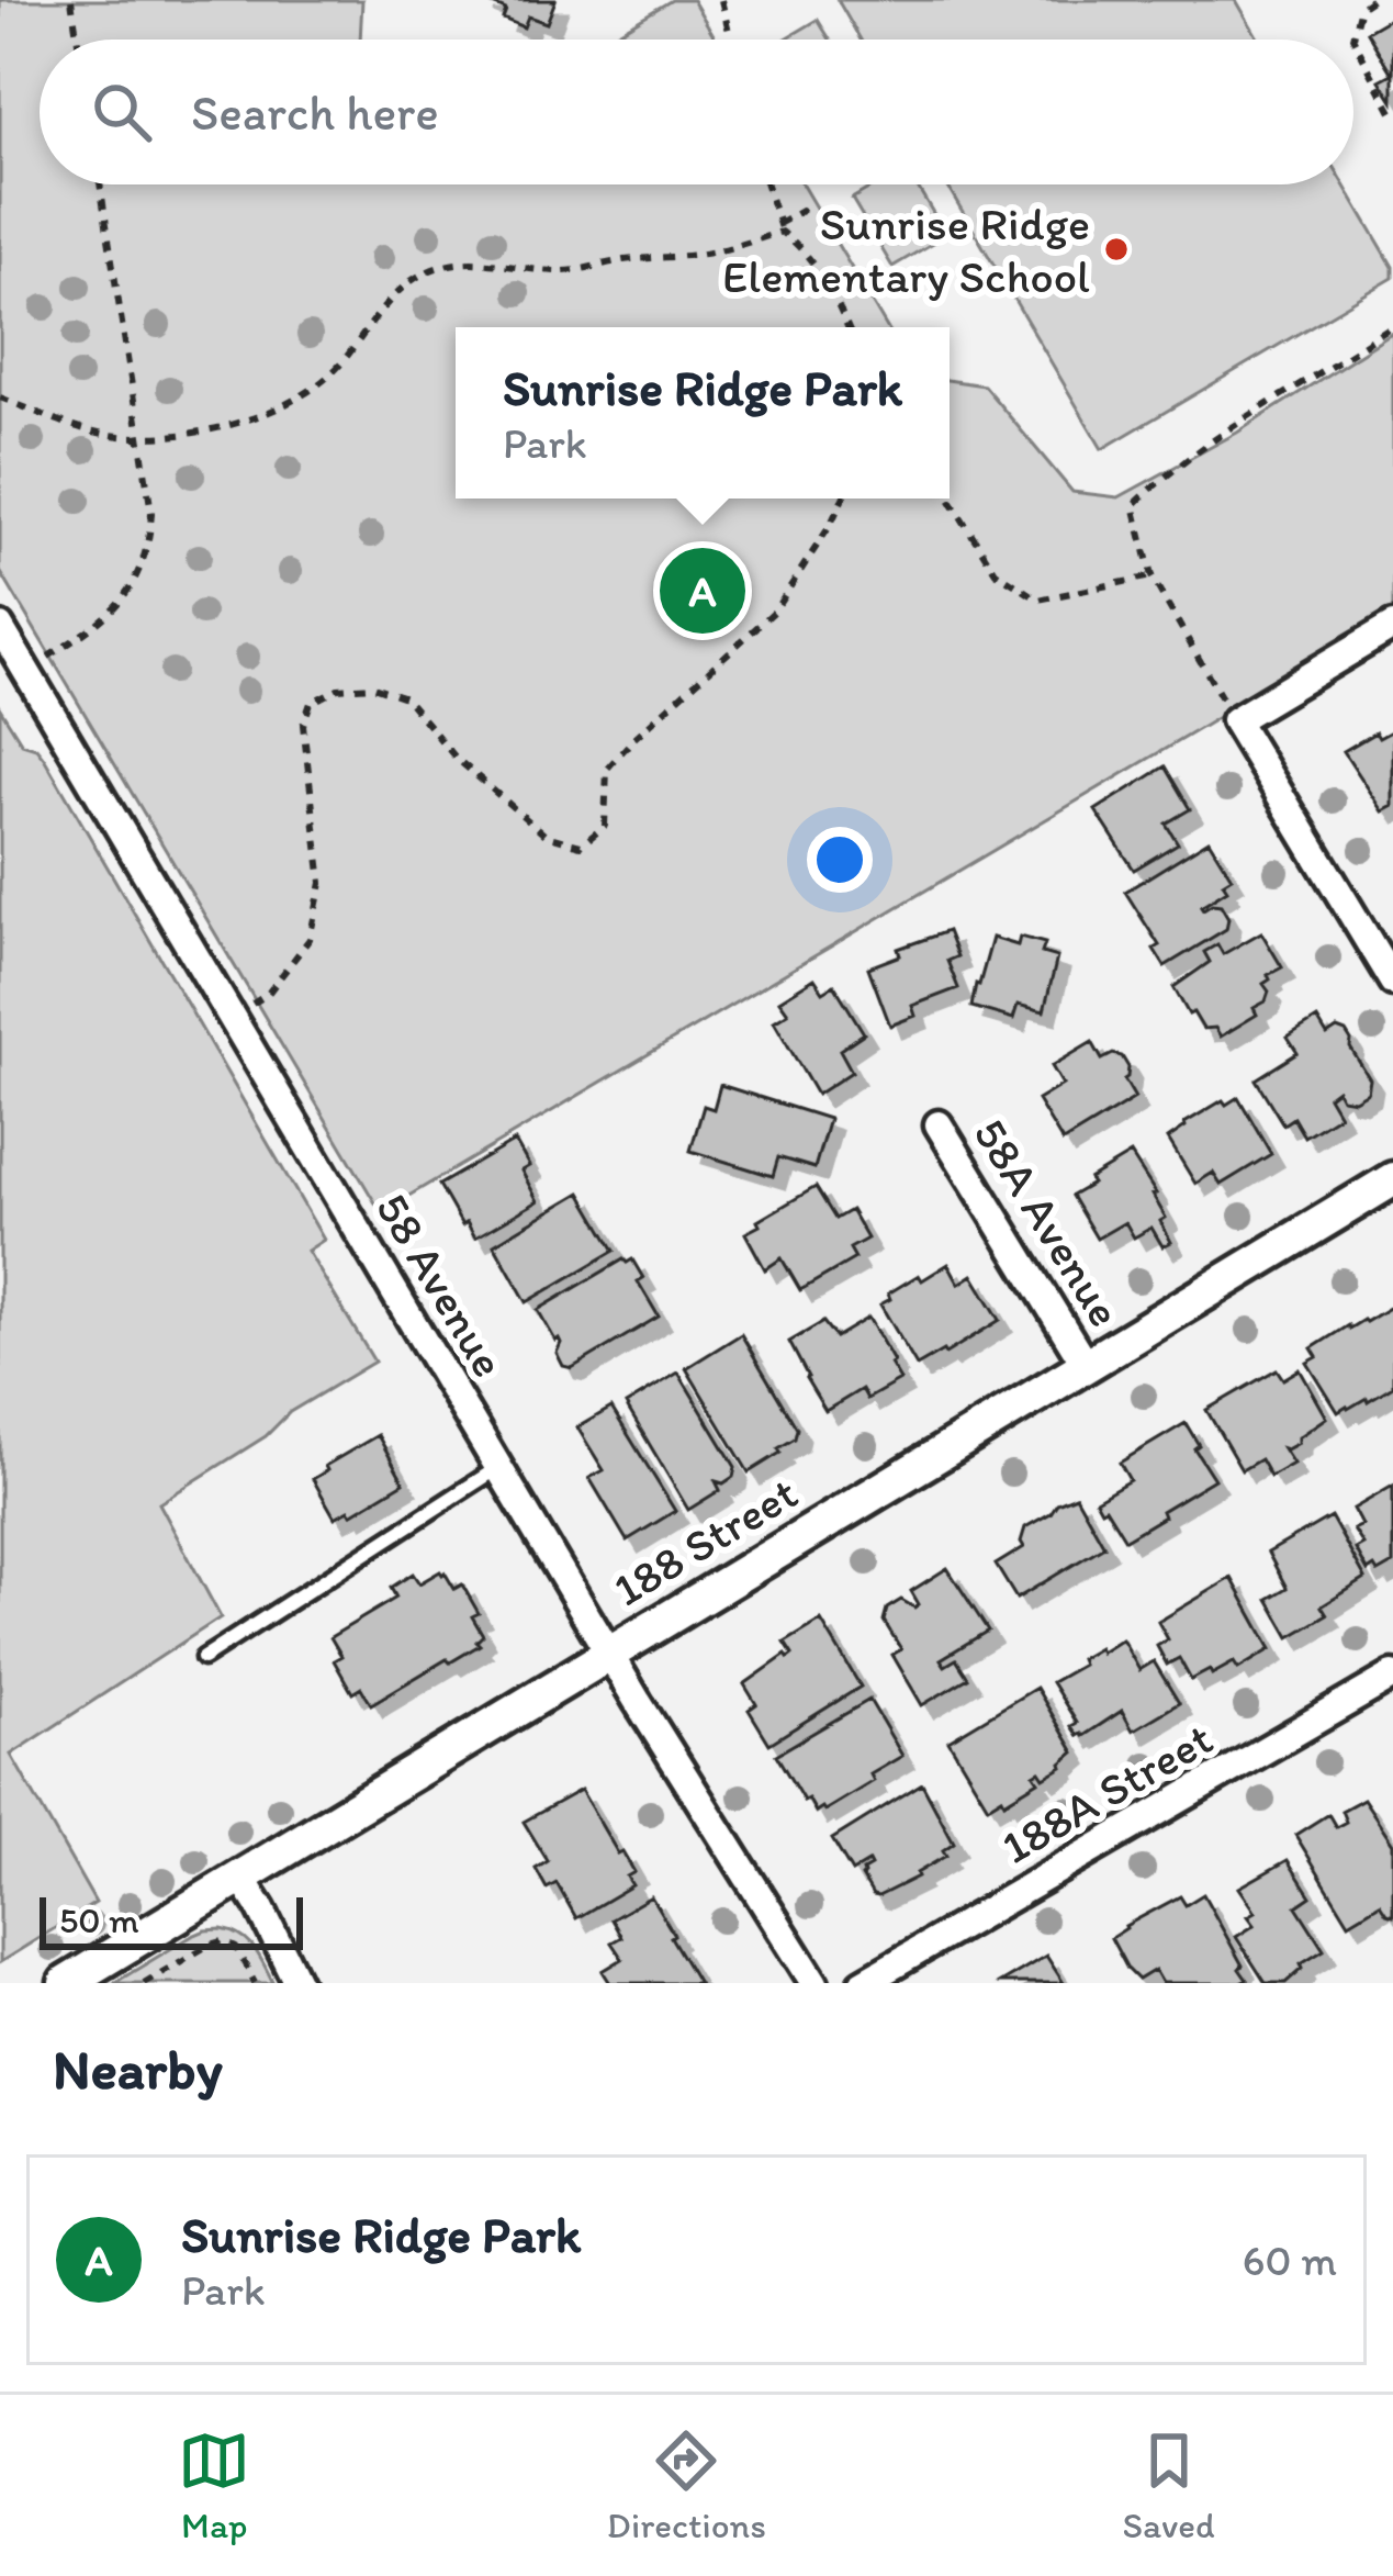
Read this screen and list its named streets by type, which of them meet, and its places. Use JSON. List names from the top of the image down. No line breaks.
{"streets":{"street":["58A Avenue","58 Avenue","188 Street","188A Street"]},"crossings":[["58A Avenue","188 Street"],["58 Avenue","188 Street"]],"places":["Sunrise Ridge Elementary School"],"scale_bar":"50 m","page":{"search":"Search here","popup":["Sunrise Ridge Park","Park"],"pins":"A","scale":"50 m","heading":"Nearby","list":[{"mark":"A","name":"Sunrise Ridge Park","note":"Park","value":"60 m"}],"nav":["Map","Directions","Saved"]}}
